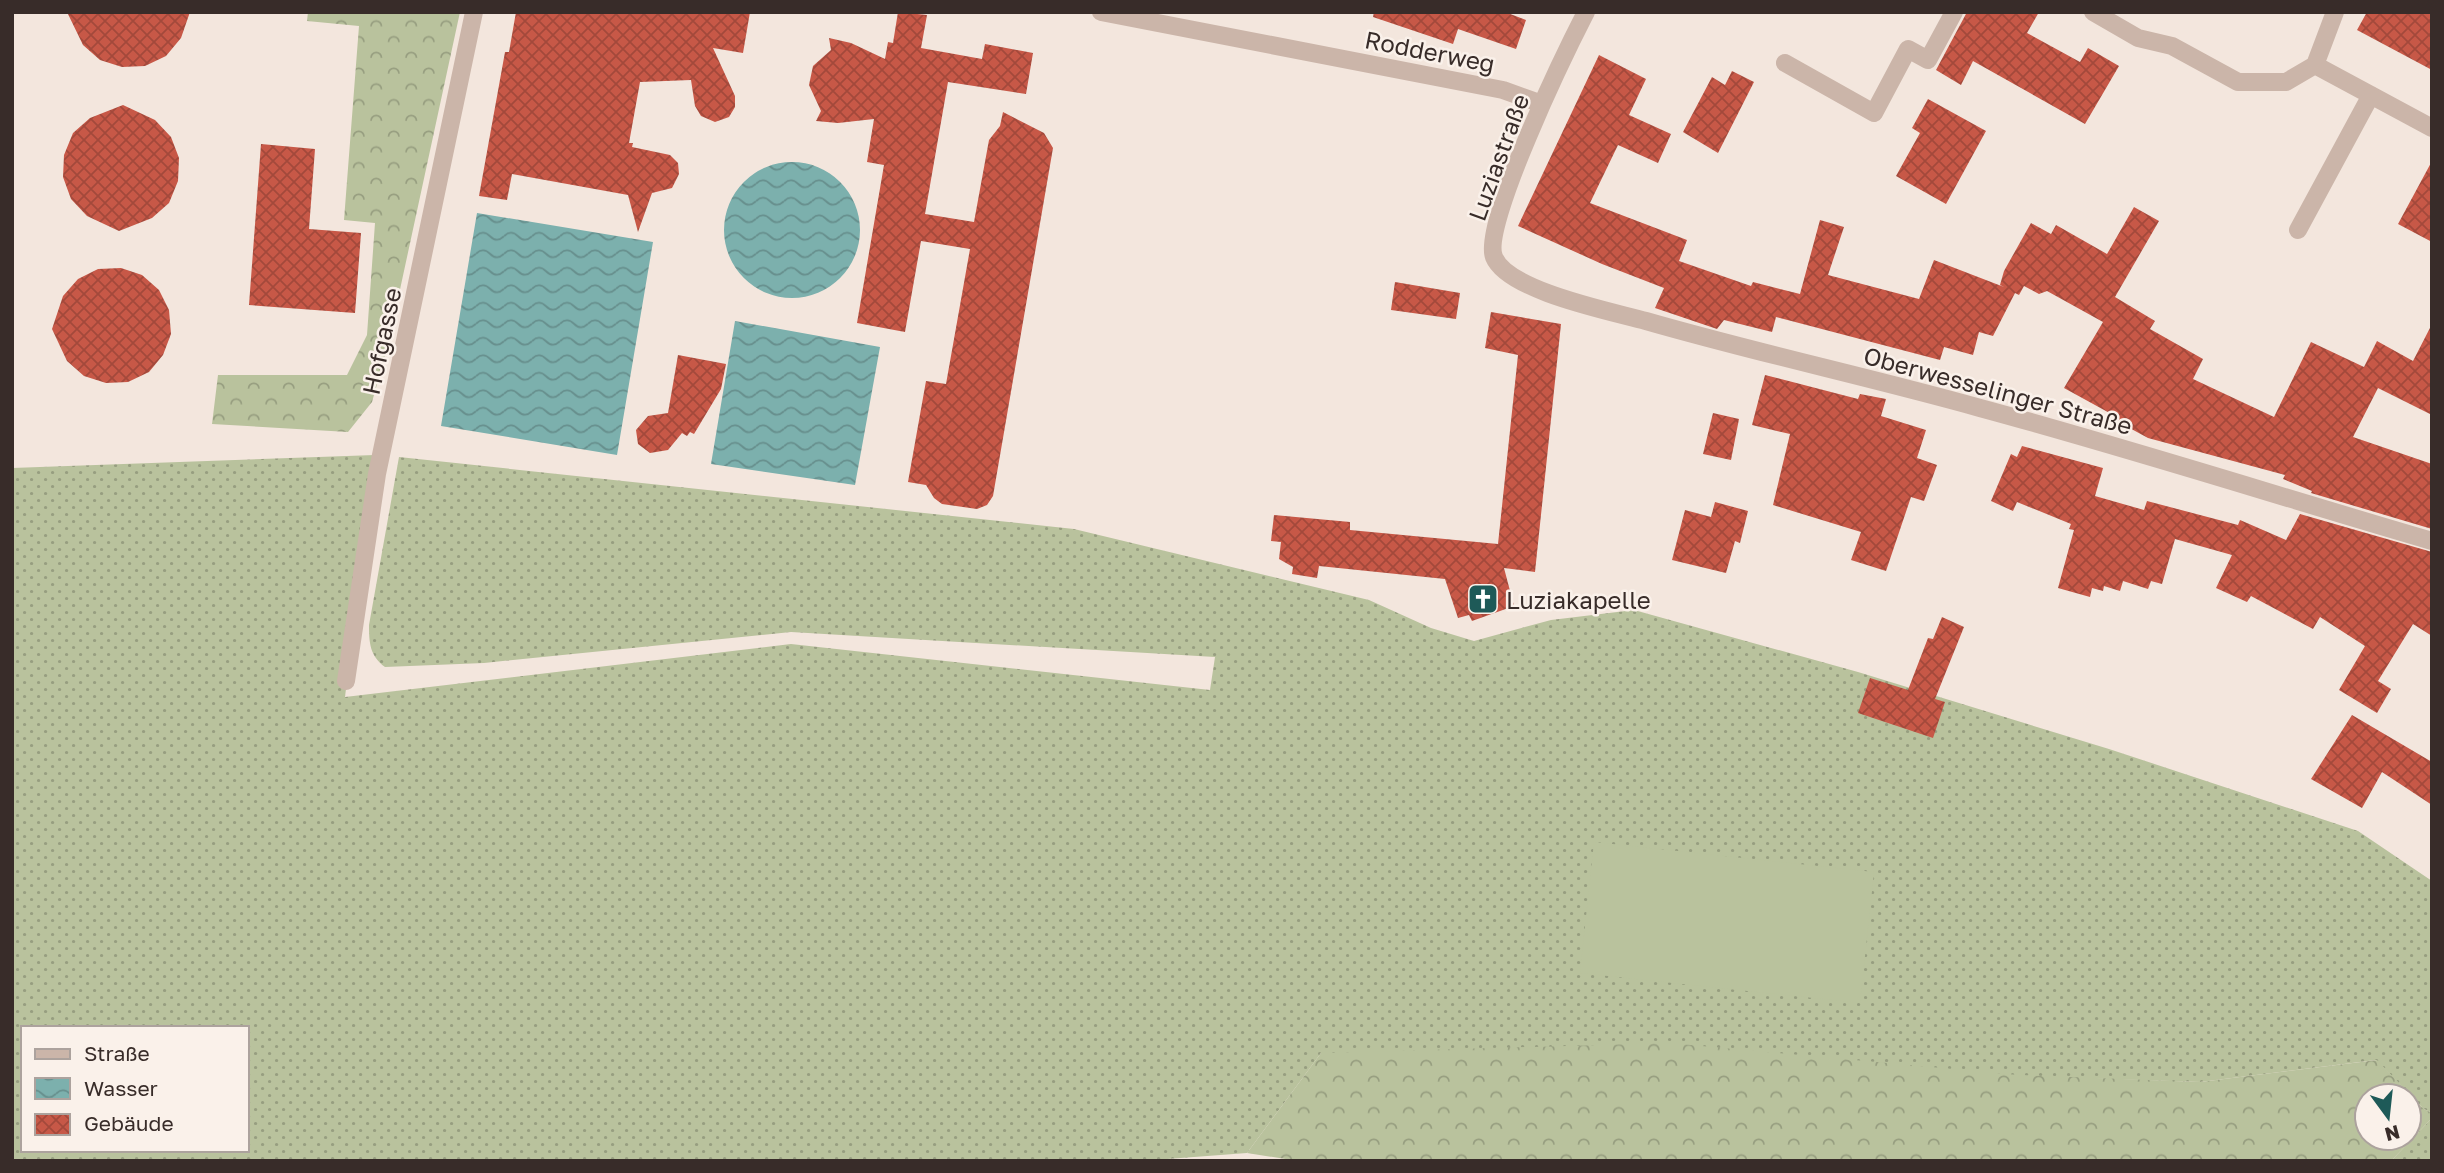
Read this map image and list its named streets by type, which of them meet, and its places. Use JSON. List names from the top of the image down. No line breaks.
{"streets":{"street":["Rodderweg","Luziastraße","Hofgasse","Oberwesselinger Straße"]},"crossings":[["Rodderweg","Luziastraße"],["Luziastraße","Oberwesselinger Straße"]],"places":{"church":["Luziakapelle"]},"legend":["Straße","Wasser","Gebäude"],"north":"bottom"}
